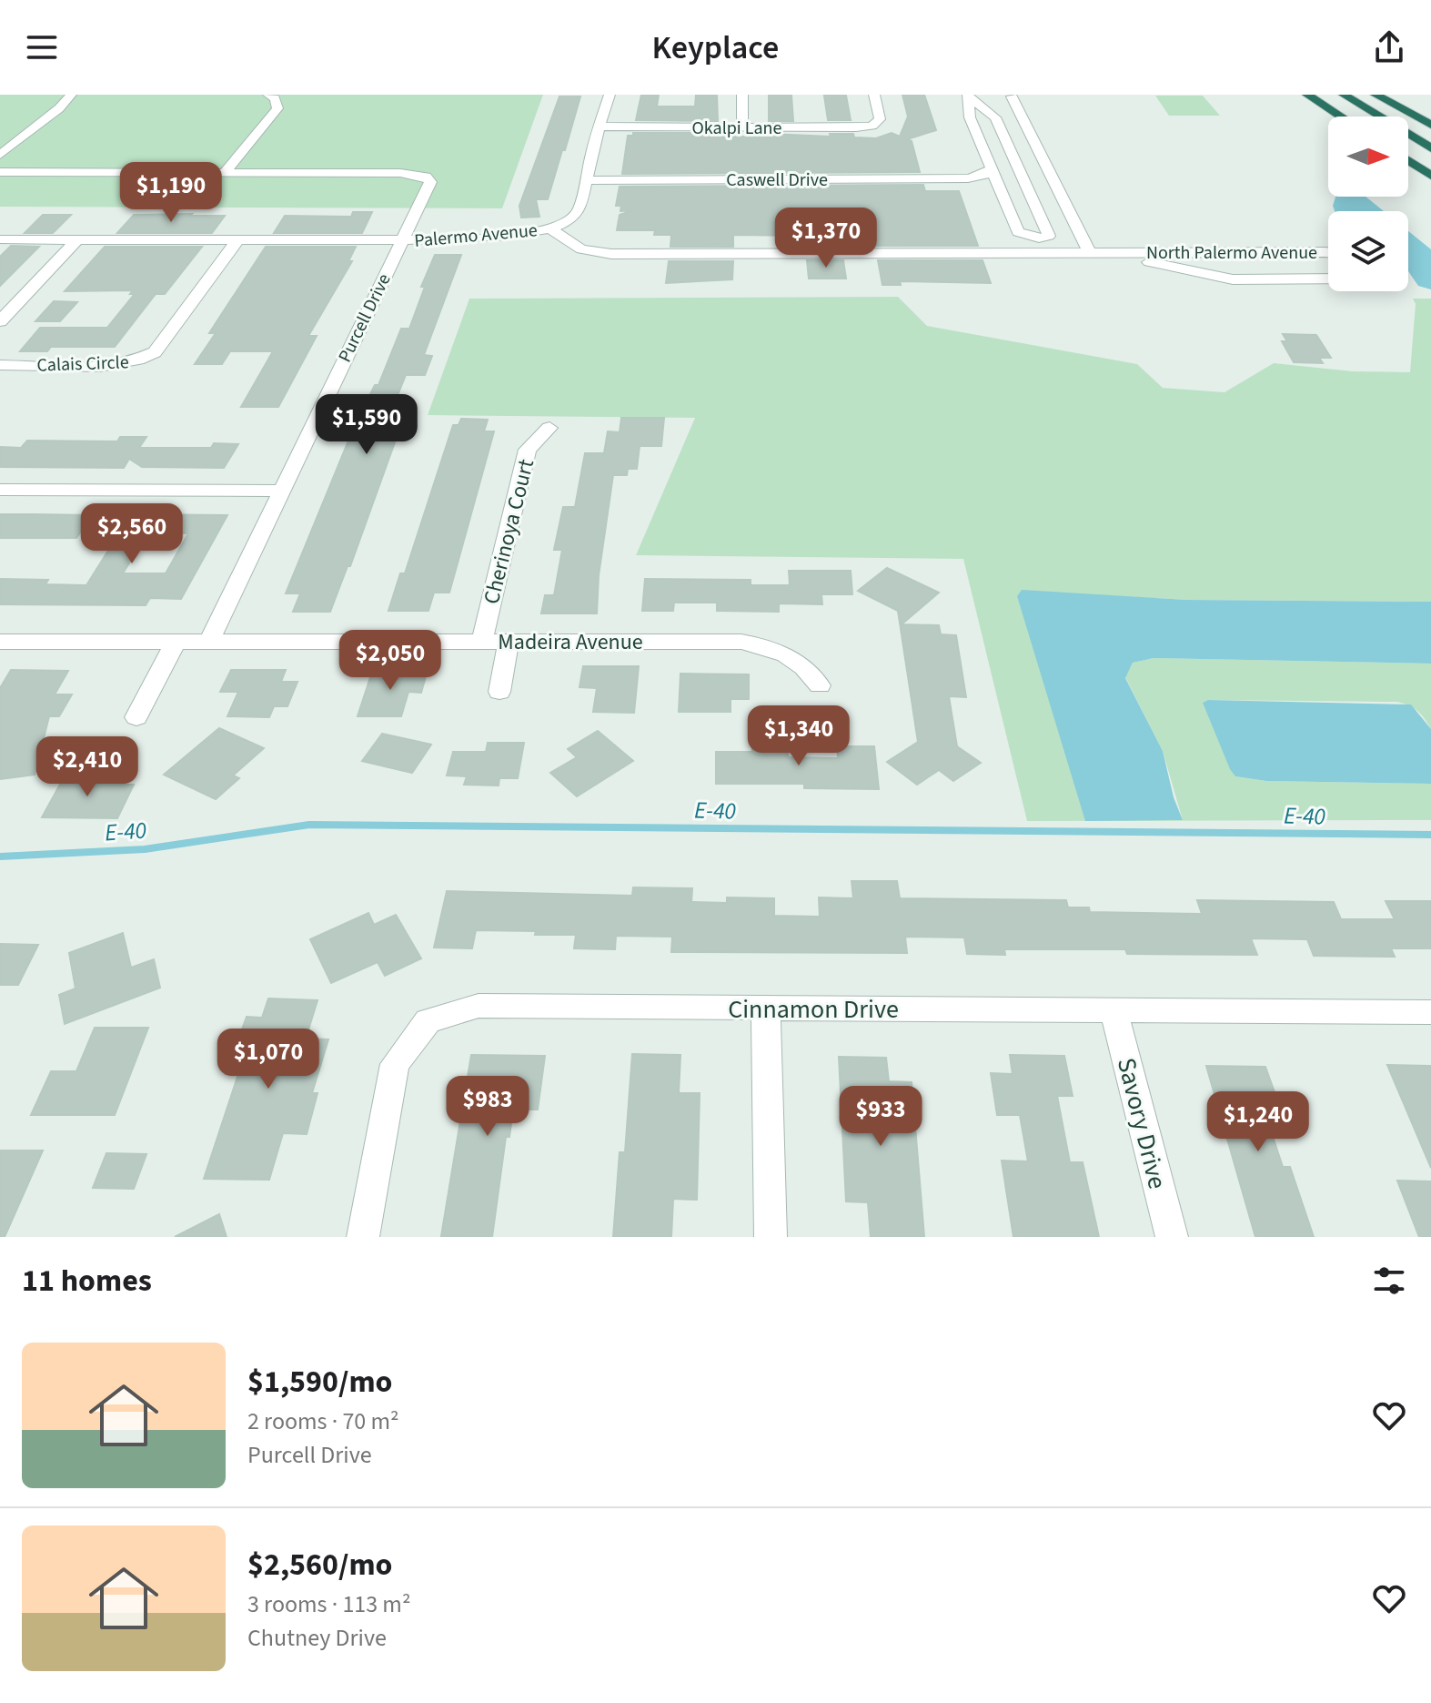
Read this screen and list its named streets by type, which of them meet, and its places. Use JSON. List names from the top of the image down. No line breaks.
{"streets":{"street":["Okalpi Lane","Caswell Drive","Palermo Avenue","North Palermo Avenue","Purcell Drive","Calais Circle","Cherinoya Court","Madeira Avenue","Cinnamon Drive","Savory Drive"]},"crossings":[["Palermo Avenue","North Palermo Avenue"],["Palermo Avenue","Purcell Drive"],["Palermo Avenue","Calais Circle"],["Purcell Drive","Madeira Avenue"],["Cherinoya Court","Madeira Avenue"],["Cinnamon Drive","Savory Drive"]],"water":["E-40"],"north":"right","page":{"header":"Keyplace","price":["$1,190","$1,370","$1,590","$2,560","$2,050","$1,340","$2,410","$1,070","$983","$933","$1,240"],"heading":"11 homes","list":[{"name":"$1,590/mo","note":"2 rooms · 70 m² · Purcell Drive"},{"name":"$2,560/mo","note":"3 rooms · 113 m² · Chutney Drive"}]}}
